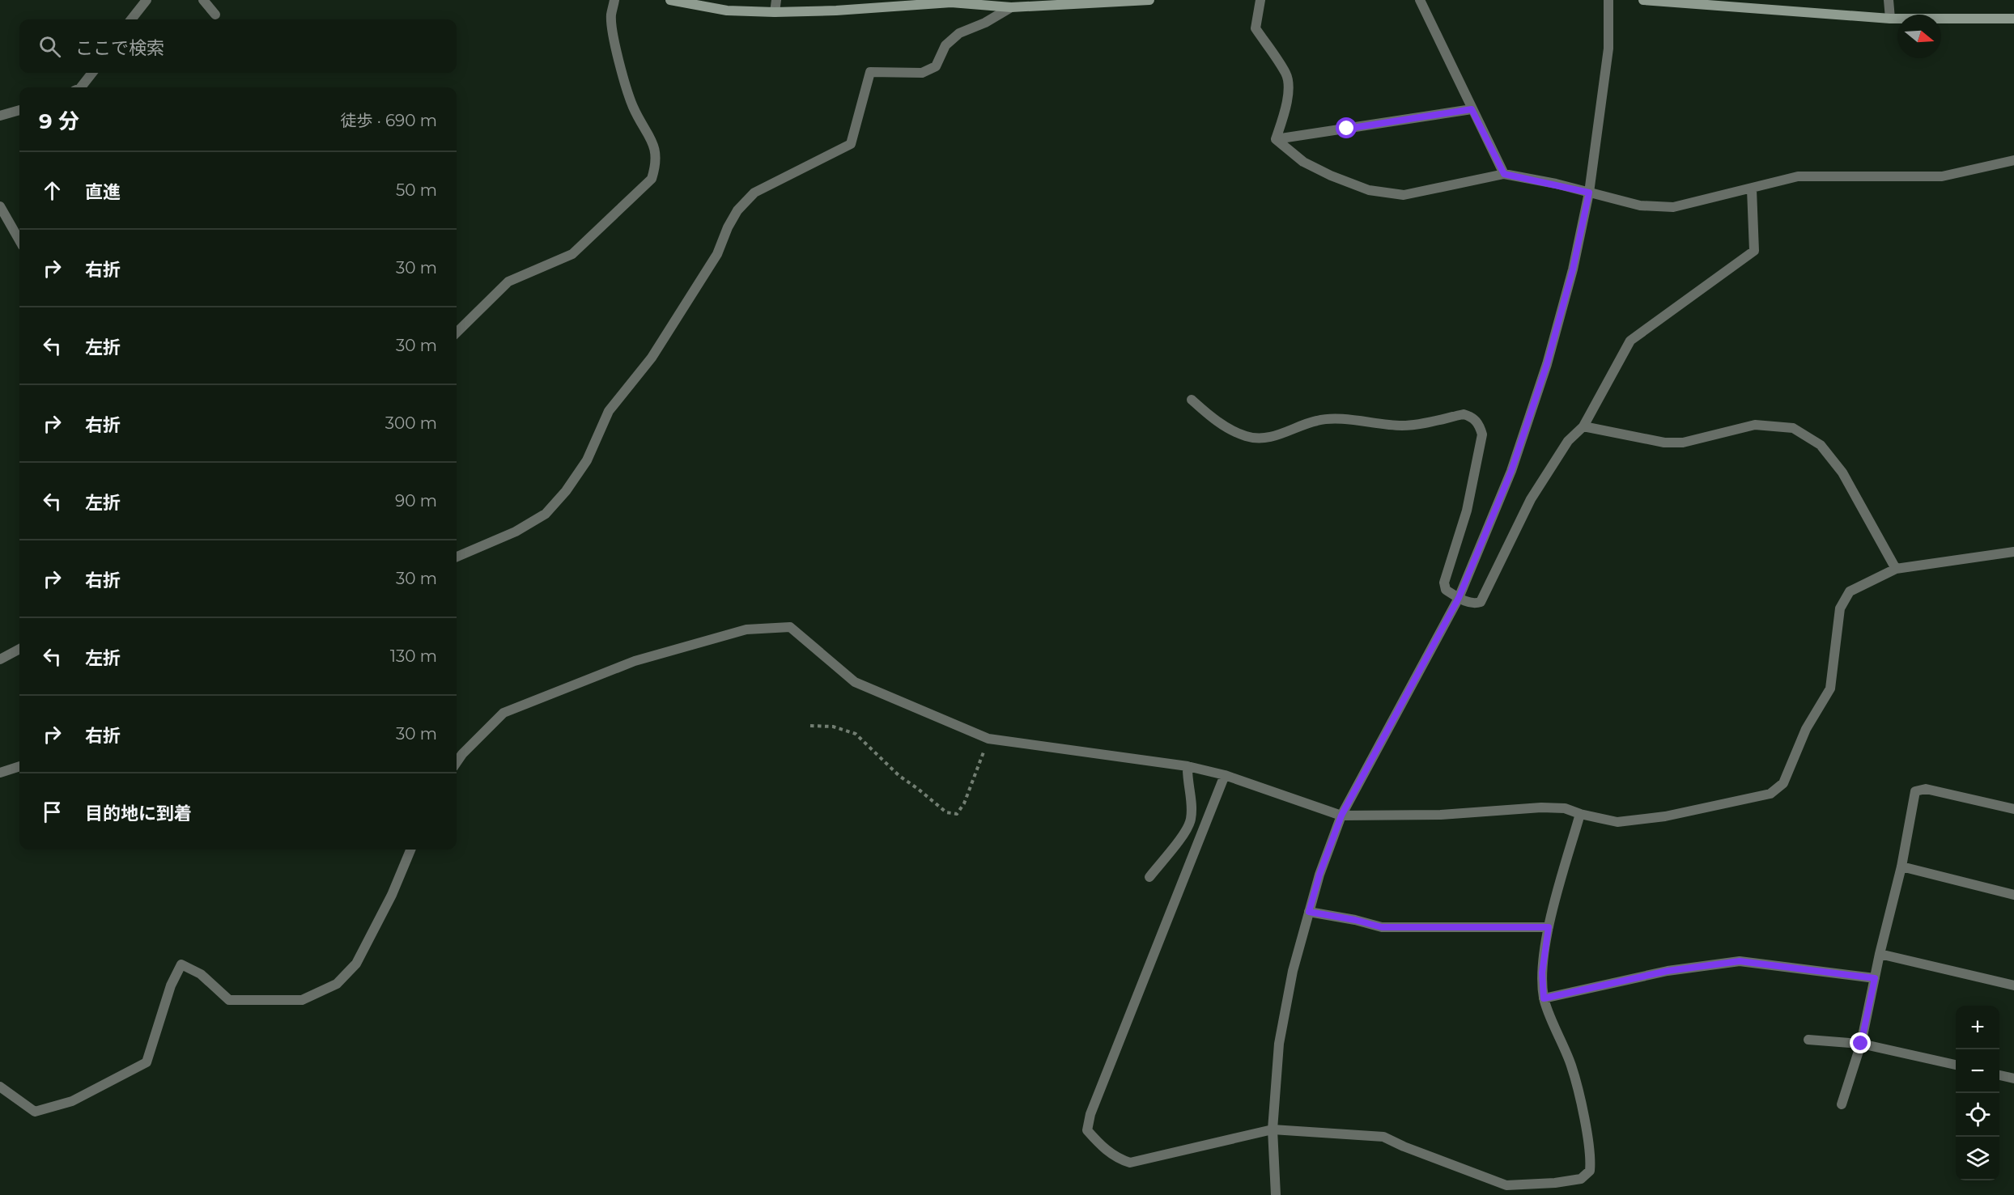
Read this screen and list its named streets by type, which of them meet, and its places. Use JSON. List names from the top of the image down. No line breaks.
{"north":"right","page":{"search":"ここで検索","heading":["9 分","徒歩 · 690 m"],"list":[["直進","50 m"],["右折","30 m"],["左折","30 m"],["右折","300 m"],["左折","90 m"],["右折","30 m"],["左折","130 m"],["右折","30 m"],"目的地に到着"],"map_buttons":["+","−"]}}
